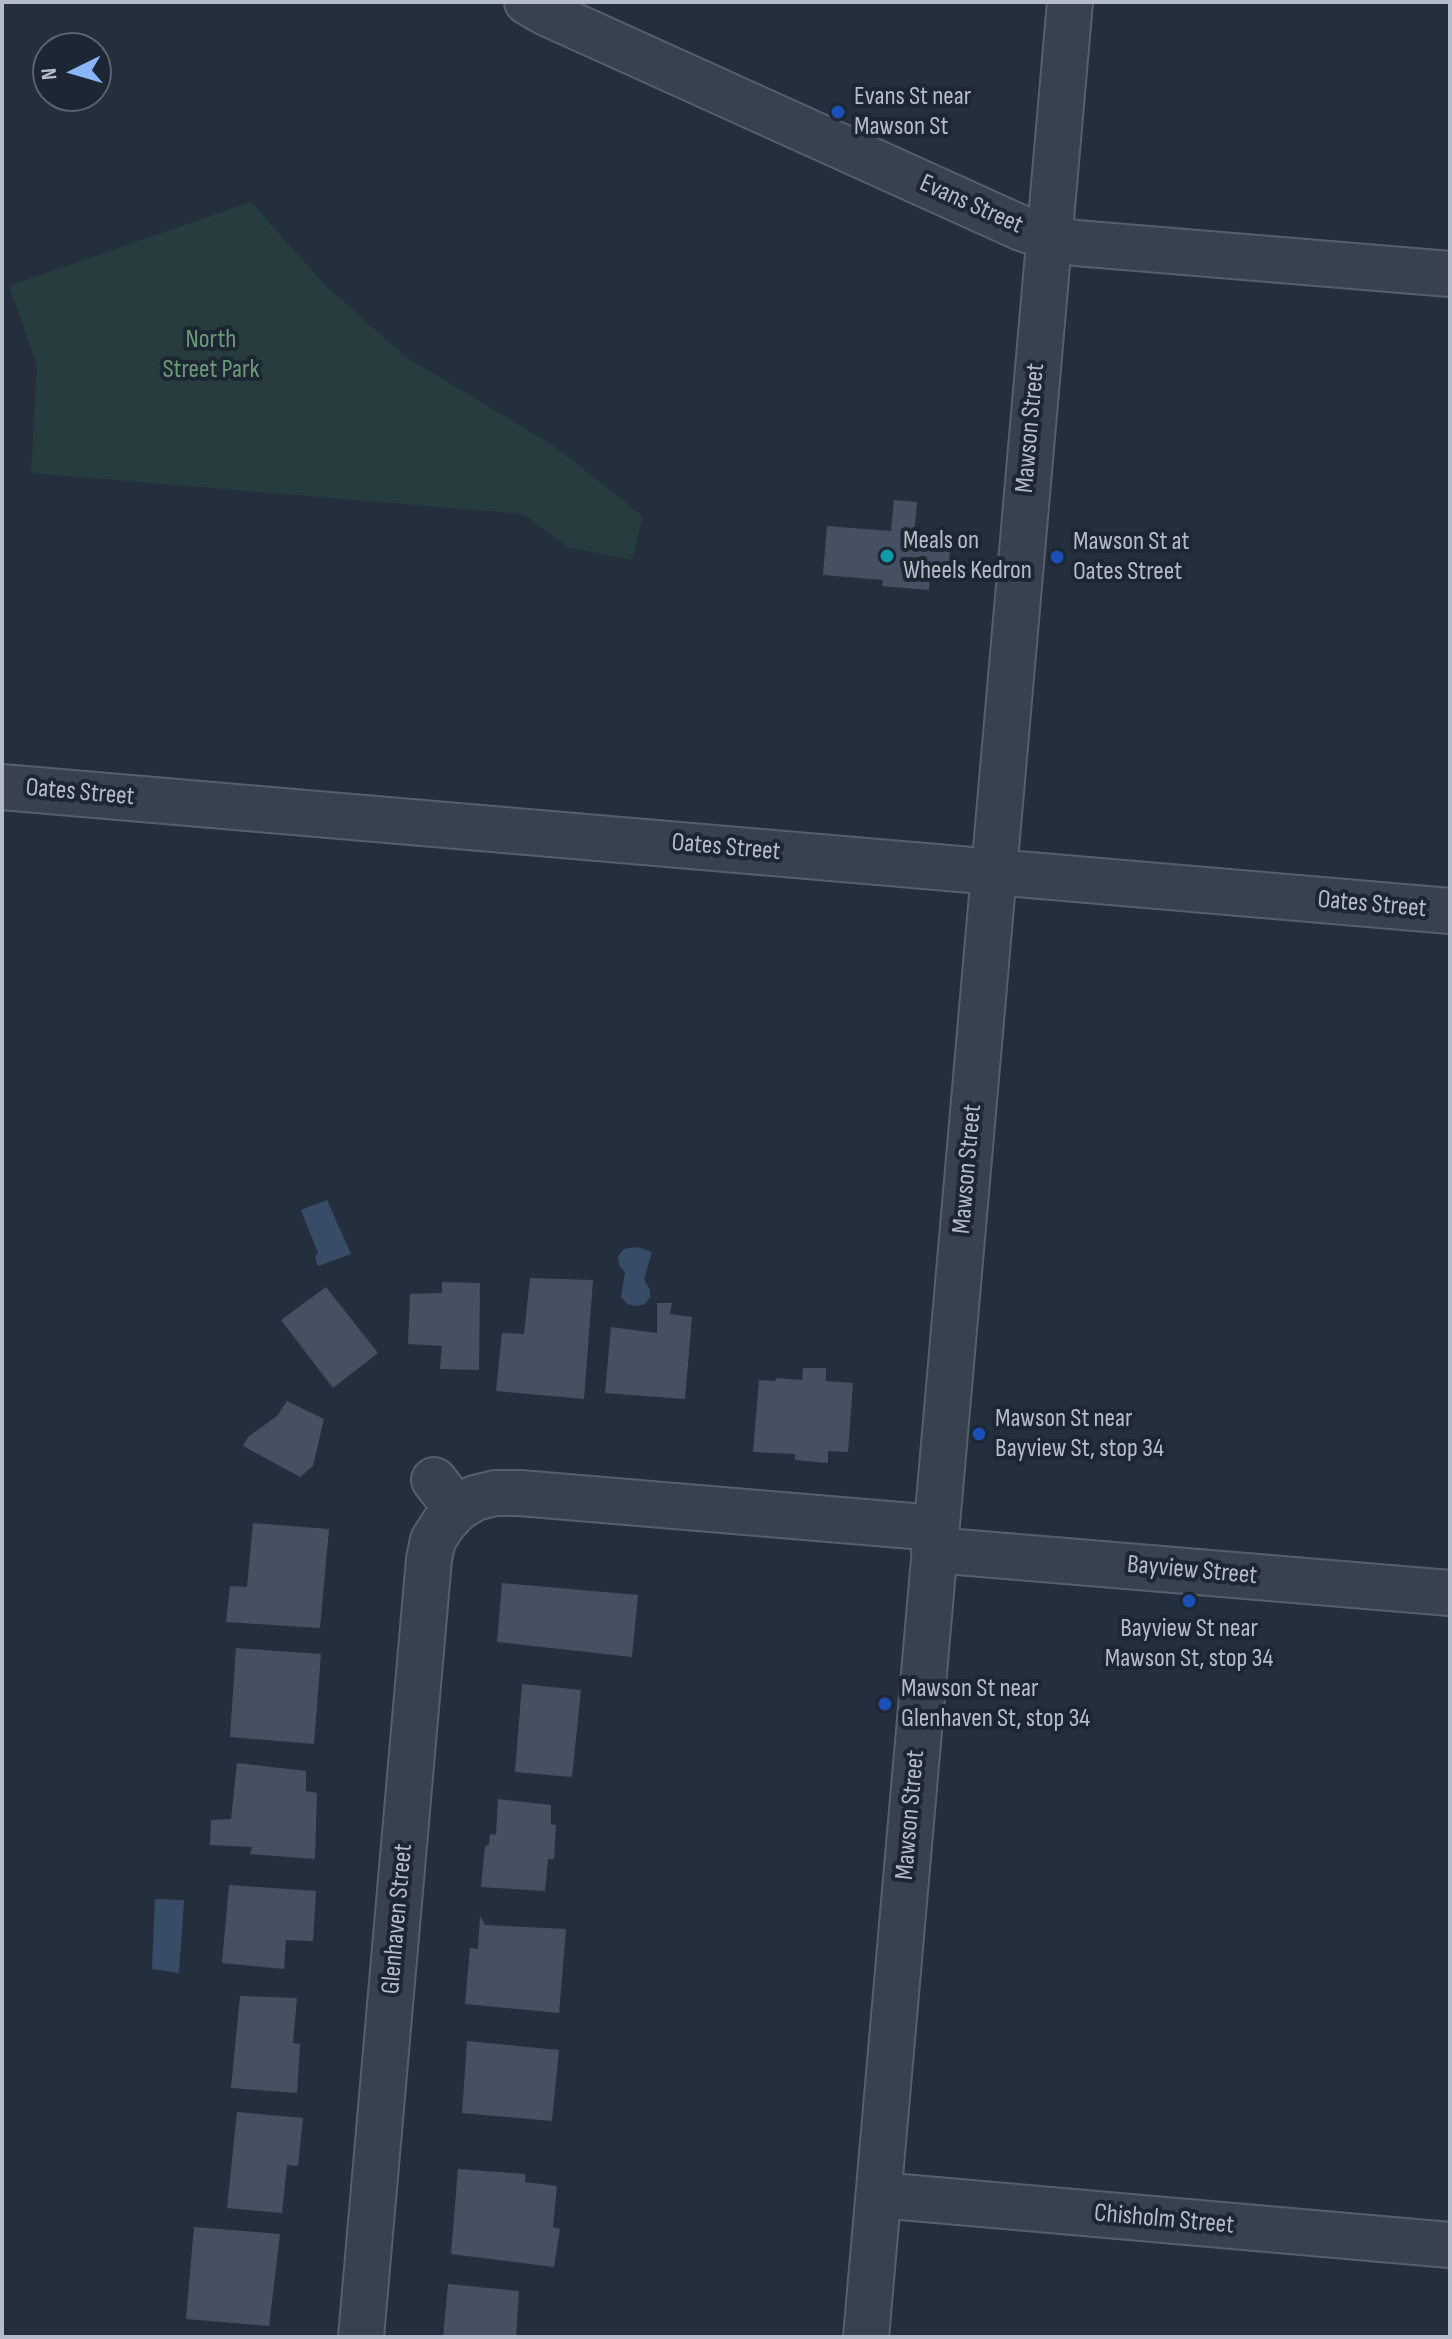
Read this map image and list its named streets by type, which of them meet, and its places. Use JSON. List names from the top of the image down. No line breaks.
{"streets":{"street":["Evans Street","Mawson Street","Oates Street","Bayview Street","Glenhaven Street","Chisholm Street"]},"crossings":[["Evans Street","Mawson Street"],["Mawson Street","Oates Street"],["Mawson Street","Bayview Street"],["Mawson Street","Glenhaven Street"],["Mawson Street","Chisholm Street"],["Bayview Street","Glenhaven Street"]],"parks":["North Street Park"],"places":["Evans St near Mawson St","Meals on Wheels Kedron","Mawson St at Oates Street","Mawson St near Bayview St, stop 34","Bayview St near Mawson St, stop 34","Mawson St near Glenhaven St, stop 34"],"north":"left"}
